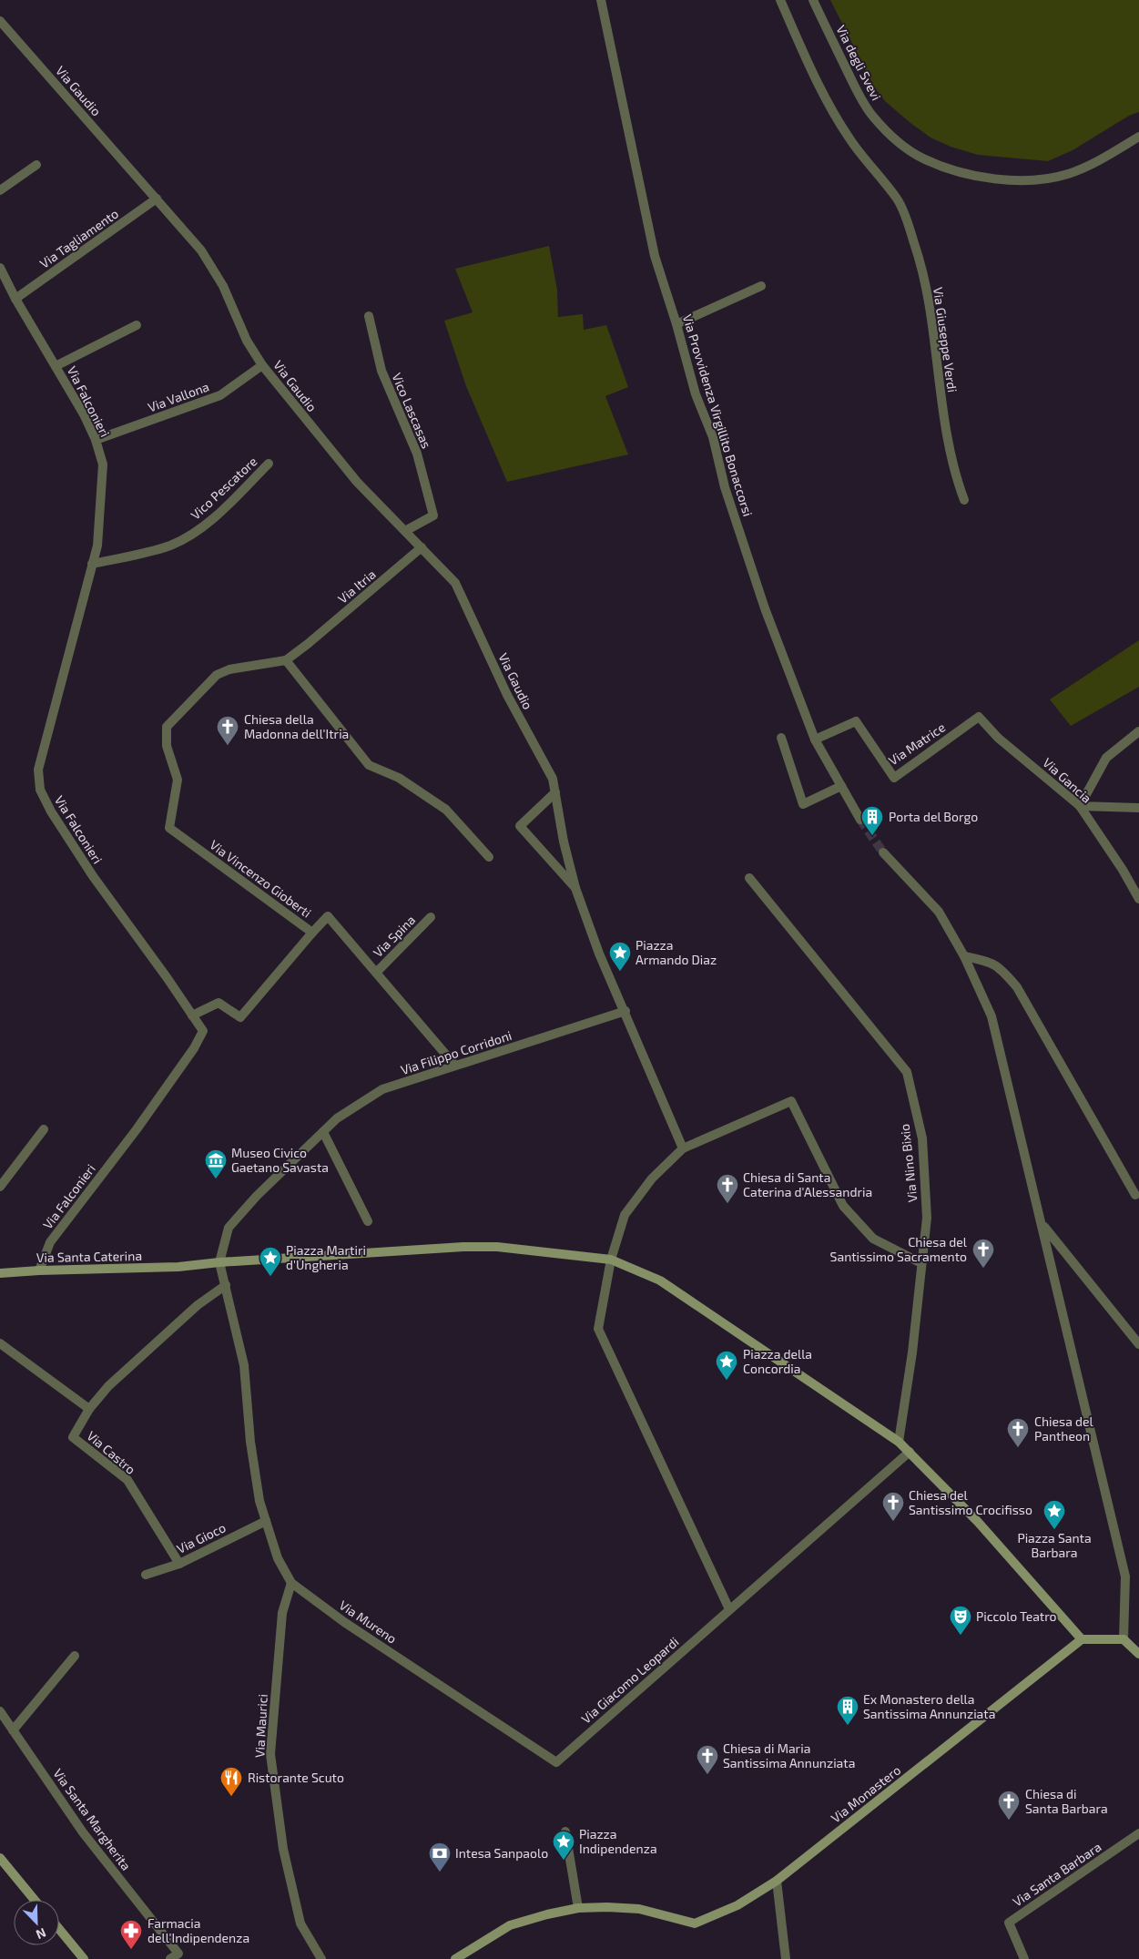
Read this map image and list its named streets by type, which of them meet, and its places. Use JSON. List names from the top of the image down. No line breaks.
{"streets":{"street":["Via degli Svevi","Via Gaudio","Via Tagliamento","Via Giuseppe Verdi","Via Vallona","Via Falconieri","Vico Lascasas","Via Provvidenza Virgillito Bonaccorsi","Vico Pescatore","Via Itria","Via Matrice","Via Gancia","Via Vincenzo Gioberti","Via Spina","Via Filippo Corridoni","Via Nino Bixio","Via Santa Caterina","Via Castro","Via Gioco","Via Mureno","Via Giacomo Leopardi","Via Maurici","Via Monastero","Via Santa Margherita","Via Santa Barbara"]},"crossings":[["Via Gaudio","Via Tagliamento"],["Via Gaudio","Via Vallona"],["Via Gaudio","Vico Lascasas"],["Via Gaudio","Via Itria"],["Via Gaudio","Via Filippo Corridoni"],["Via Tagliamento","Via Falconieri"],["Via Vallona","Via Falconieri"],["Via Falconieri","Vico Pescatore"],["Via Falconieri","Via Santa Caterina"],["Via Provvidenza Virgillito Bonaccorsi","Via Matrice"],["Via Itria","Via Vincenzo Gioberti"],["Via Matrice","Via Gancia"],["Via Vincenzo Gioberti","Via Spina"],["Via Vincenzo Gioberti","Via Filippo Corridoni"],["Via Filippo Corridoni","Via Santa Caterina"],["Via Filippo Corridoni","Via Mureno"],["Via Santa Caterina","Via Mureno"],["Via Castro","Via Gioco"],["Via Gioco","Via Mureno"],["Via Mureno","Via Giacomo Leopardi"],["Via Mureno","Via Maurici"]],"places":{"church":["Chiesa della Madonna dell'Itria","Chiesa di Santa Caterina d'Alessandria","Chiesa del Santissimo Sacramento","Chiesa del Pantheon","Chiesa del Santissimo Crocifisso","Chiesa di Maria Santissima Annunziata","Chiesa di Santa Barbara"],"building":["Porta del Borgo","Ex Monastero della Santissima Annunziata"],"place":["Piazza Armando Diaz","Piazza Martiri d'Ungheria","Piazza della Concordia","Piazza Santa Barbara","Piazza Indipendenza"],"museum":["Museo Civico Gaetano Savasta"],"theatre":["Piccolo Teatro"],"restaurant":["Ristorante Scuto"],"bank":["Intesa Sanpaolo"],"pharmacy":["Farmacia dell'Indipendenza"]},"north":"bottom right"}
